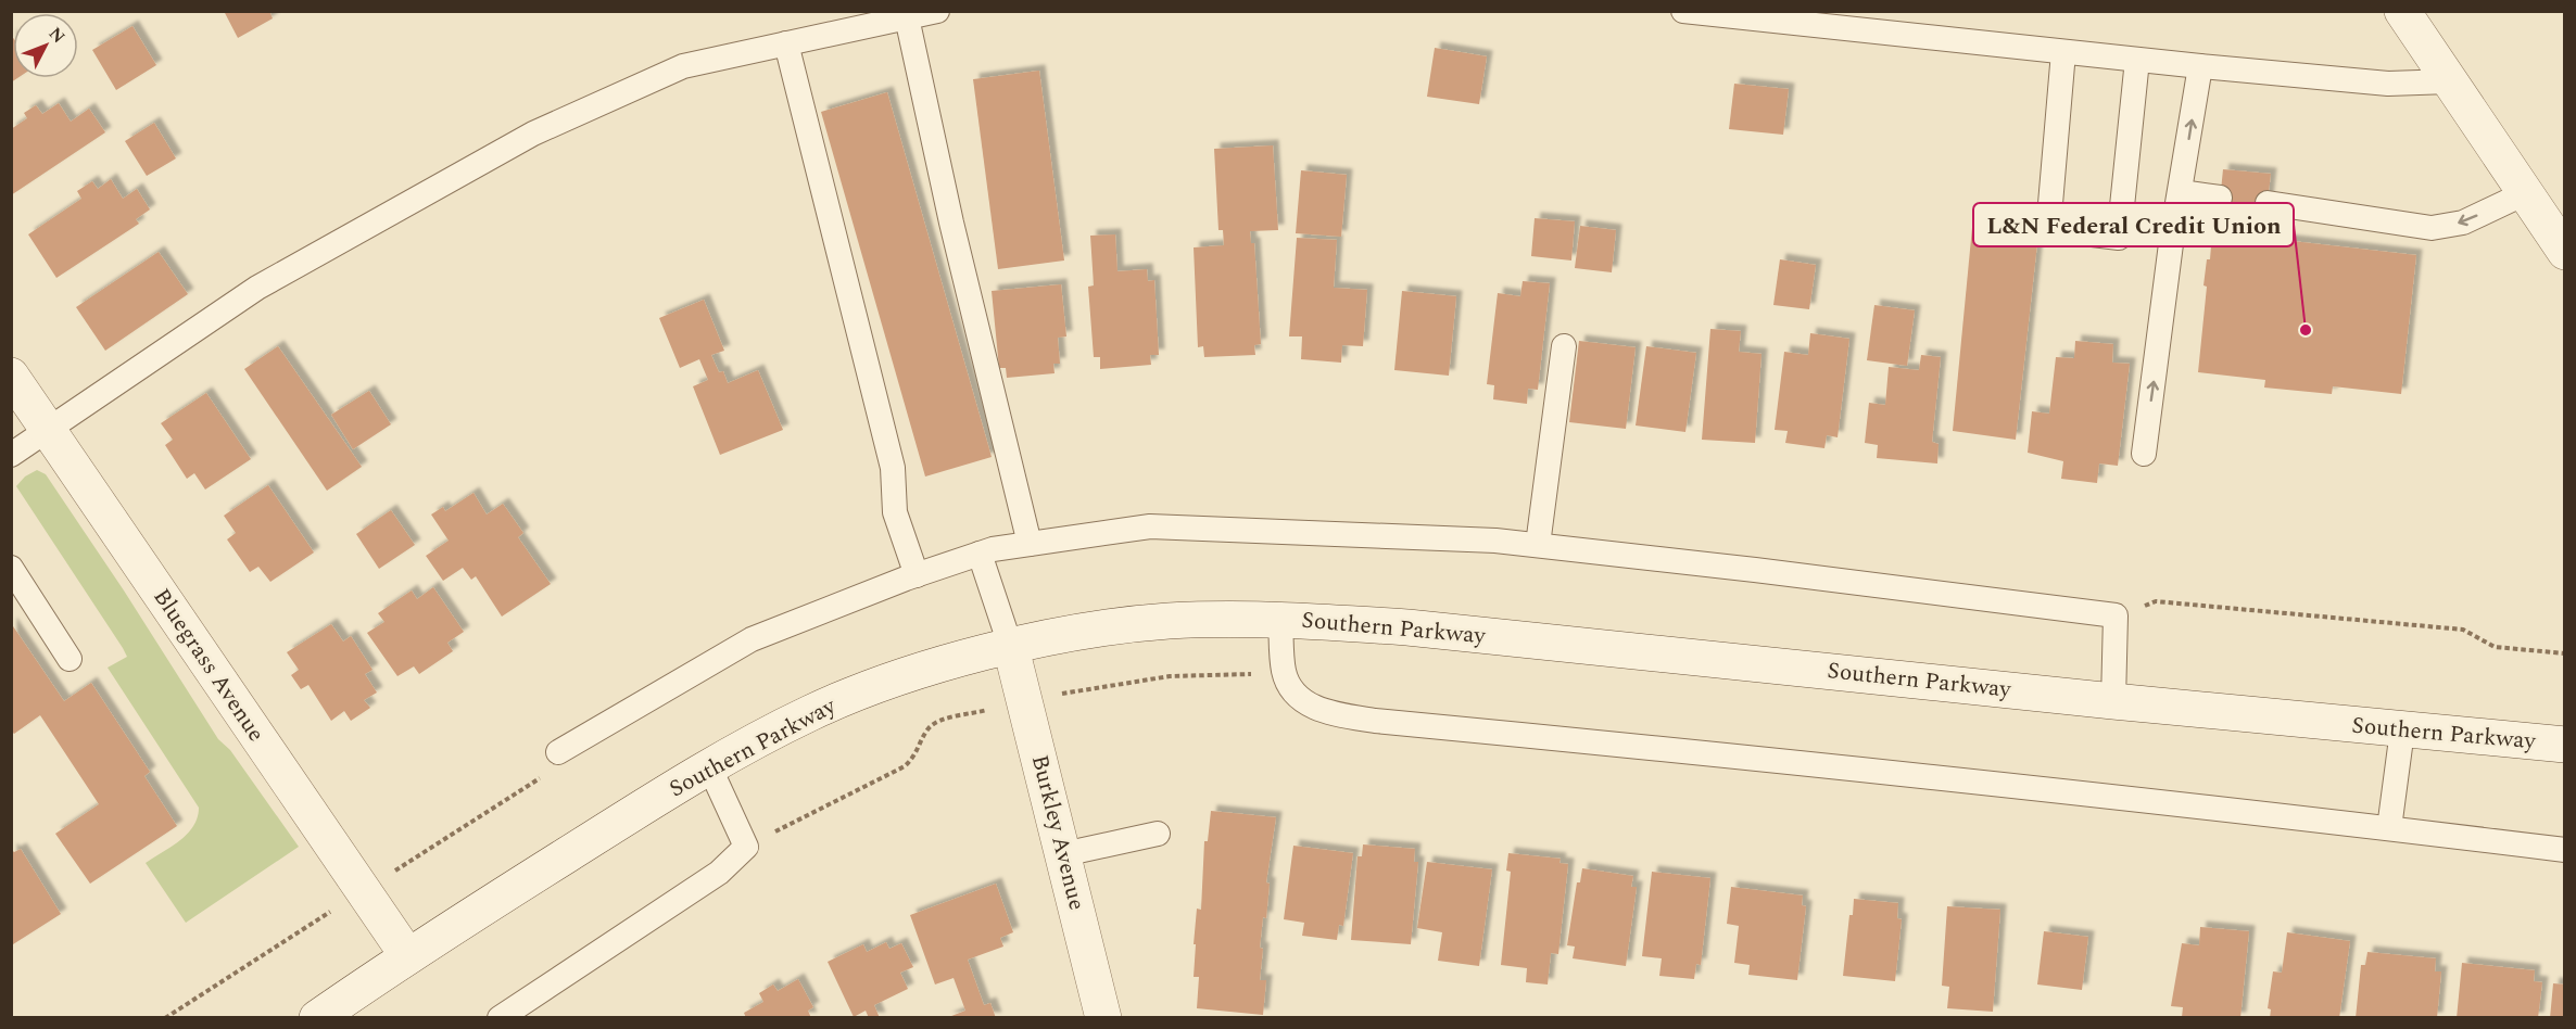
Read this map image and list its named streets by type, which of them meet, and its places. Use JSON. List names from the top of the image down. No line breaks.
{"streets":{"main road":["Southern Parkway","Bluegrass Avenue","Burkley Avenue"]},"crossings":[["Southern Parkway","Bluegrass Avenue"],["Southern Parkway","Burkley Avenue"]],"places":["L&N Federal Credit Union"],"north":"top right"}
